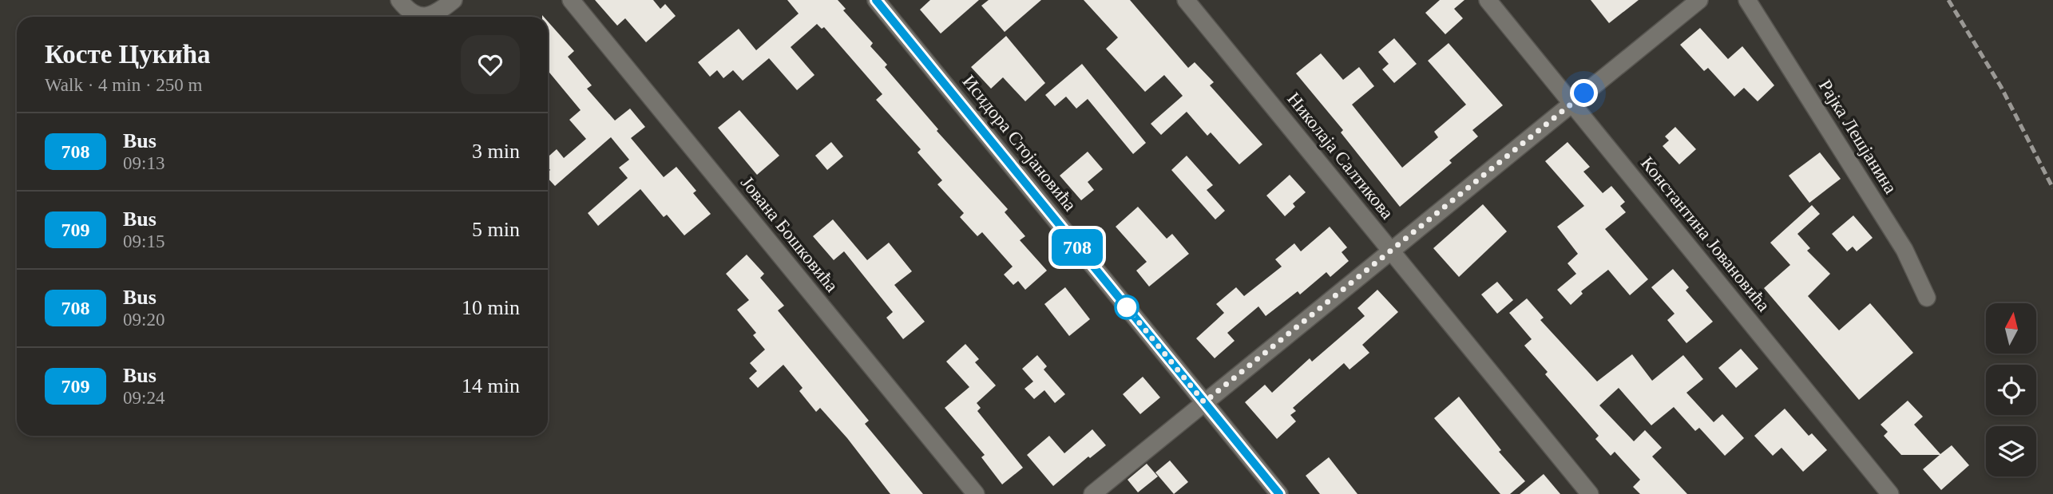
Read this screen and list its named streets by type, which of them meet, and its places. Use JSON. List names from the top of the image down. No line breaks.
{"streets":{"street":["Рајка Лешјанина","Исидора Стојановића","Николаја Салтикова","Јована Бошковића","Константина Јовановића"]},"lines":["bus line 708"],"north":"top","page":{"on_map":"708","heading":["Косте Цукића","Walk · 4 min · 250 m"],"list":[{"mark":"708","name":"Bus","note":"09:13","value":"3 min"},{"mark":"709","name":"Bus","note":"09:15","value":"5 min"},{"mark":"708","name":"Bus","note":"09:20","value":"10 min"},{"mark":"709","name":"Bus","note":"09:24","value":"14 min"}]}}
